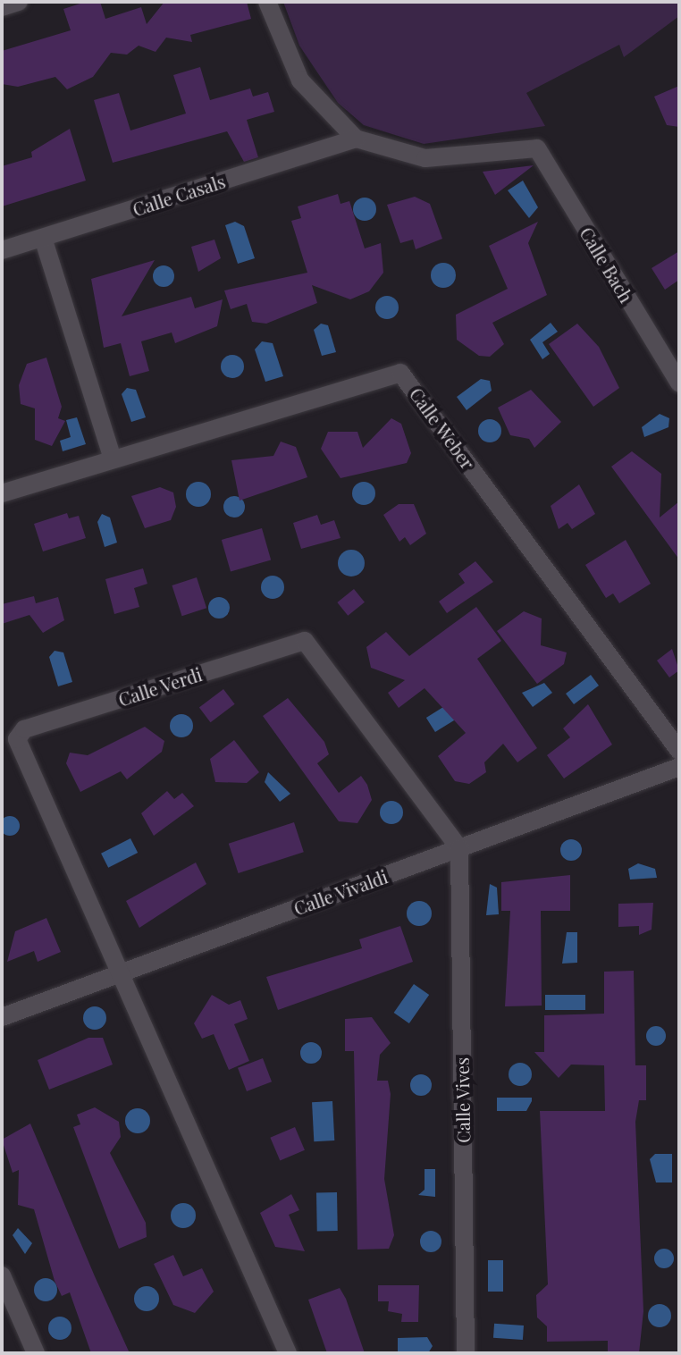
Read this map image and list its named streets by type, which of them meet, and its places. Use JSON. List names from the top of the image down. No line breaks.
{"streets":{"street":["Calle Casals","Calle Bach","Calle Weber","Calle Verdi","Calle Vivaldi","Calle Vives"]},"crossings":[["Calle Casals","Calle Bach"],["Calle Verdi","Calle Vivaldi"],["Calle Verdi","Calle Vives"],["Calle Vivaldi","Calle Vives"]]}
